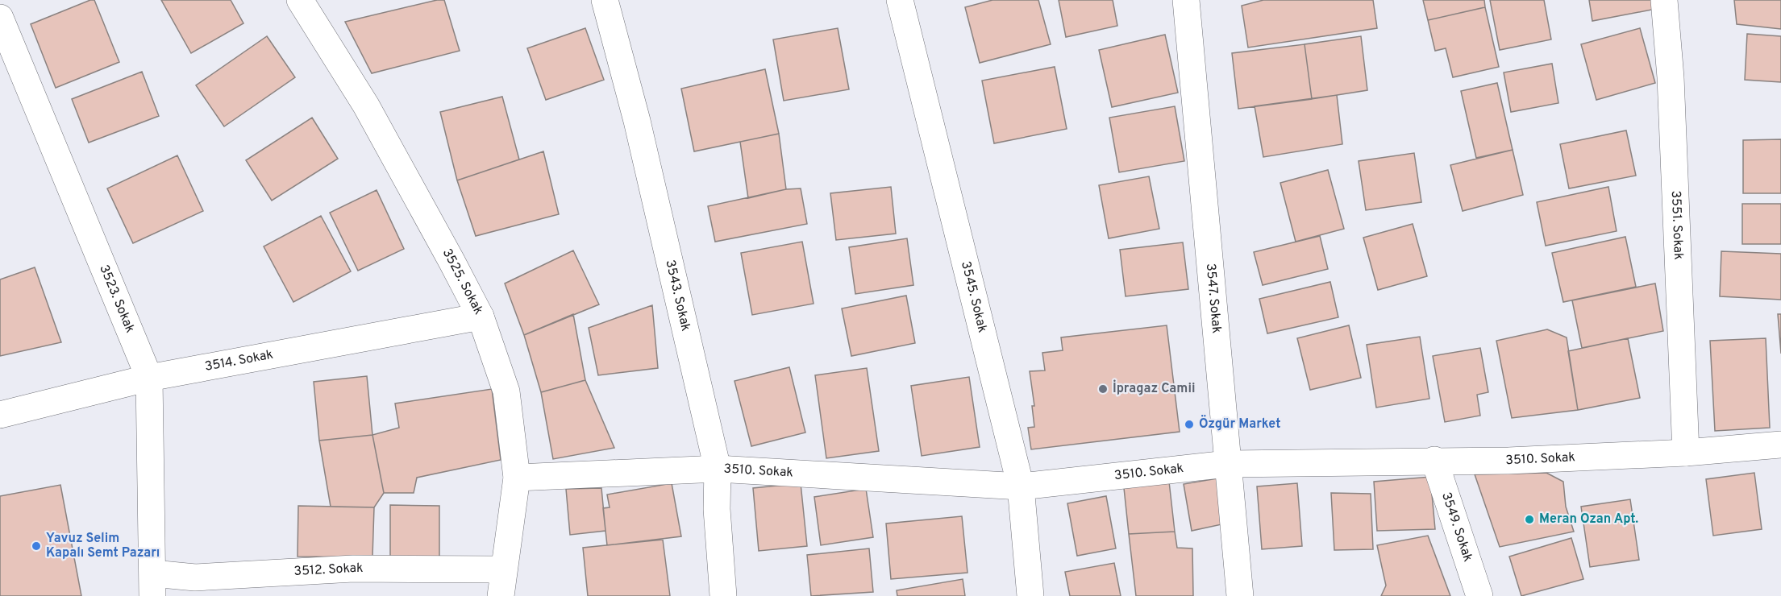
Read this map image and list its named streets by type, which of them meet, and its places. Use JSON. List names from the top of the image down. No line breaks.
{"streets":{"street":["3551. Sokak","3525. Sokak","3543. Sokak","3545. Sokak","3547. Sokak","3523. Sokak","3514. Sokak","3510. Sokak","3549. Sokak","3512. Sokak"]},"crossings":[["3551. Sokak","3510. Sokak"],["3525. Sokak","3514. Sokak"],["3525. Sokak","3510. Sokak"],["3525. Sokak","3512. Sokak"],["3543. Sokak","3510. Sokak"],["3545. Sokak","3510. Sokak"],["3547. Sokak","3510. Sokak"],["3523. Sokak","3514. Sokak"],["3523. Sokak","3512. Sokak"],["3510. Sokak","3549. Sokak"]],"places":["İpragaz Camii","Özgür Market","Meran Ozan Apt.","Yavuz Selim Kapalı Semt Pazarı"]}
